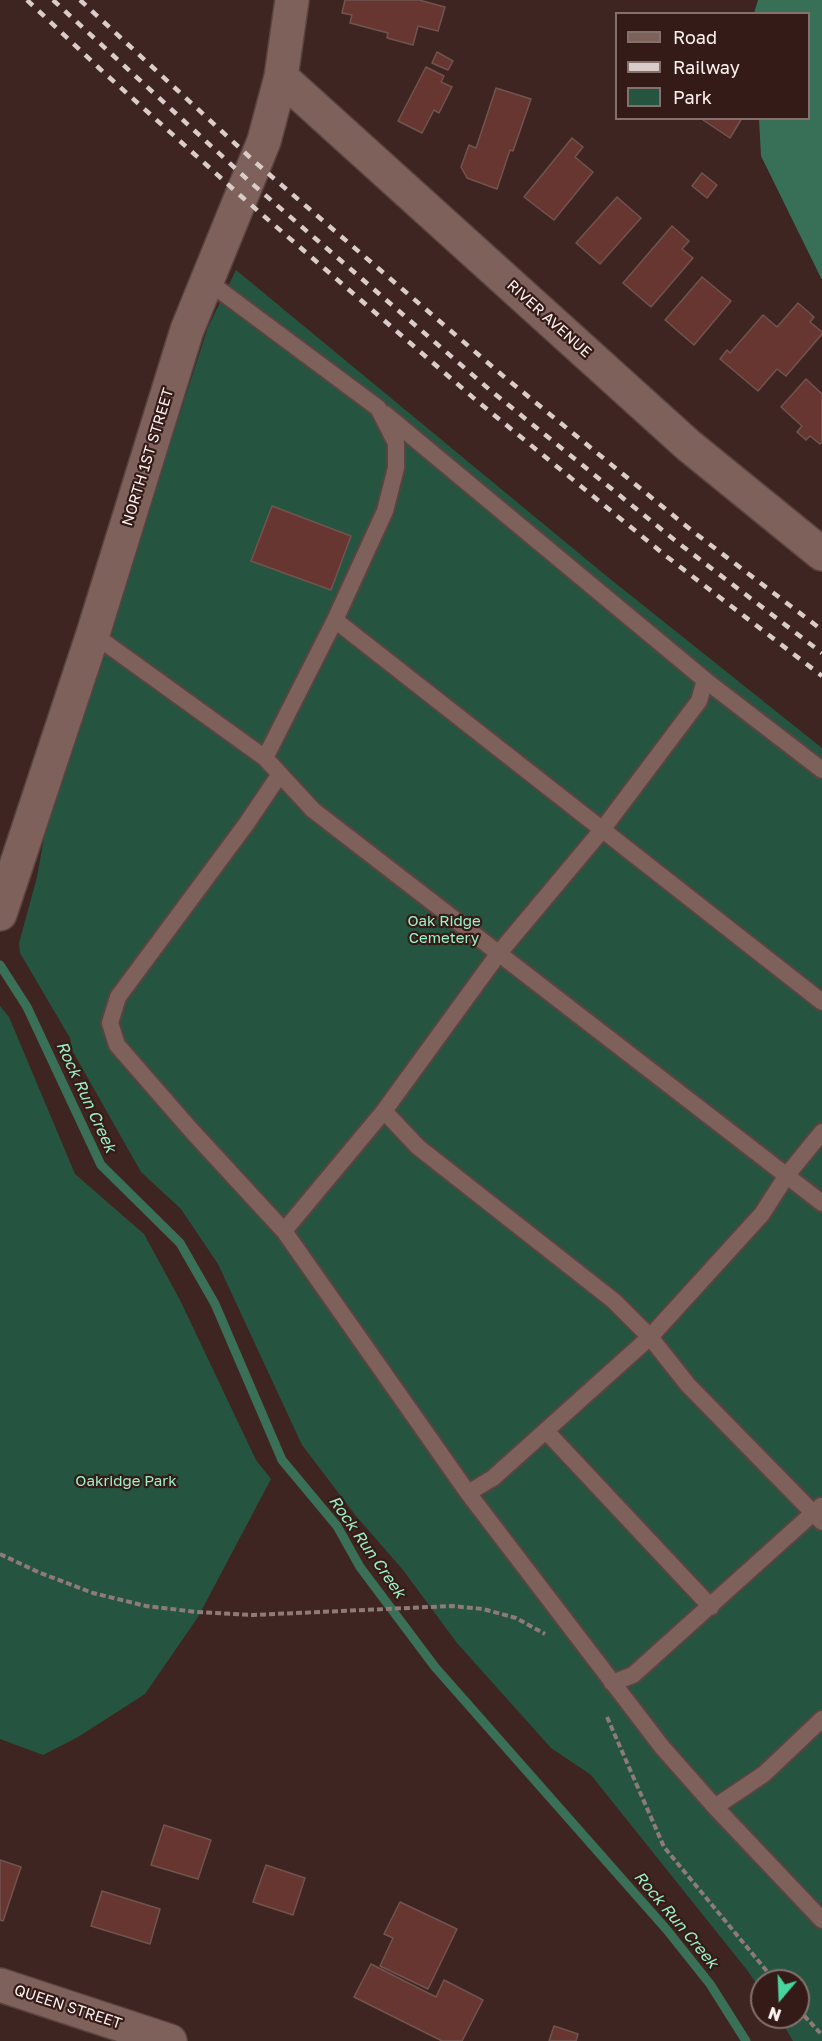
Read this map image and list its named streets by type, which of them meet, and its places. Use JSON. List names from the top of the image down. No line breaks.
{"streets":{"street":["RIVER AVENUE","NORTH 1ST STREET","QUEEN STREET"]},"crossings":[["RIVER AVENUE","NORTH 1ST STREET"]],"water":["Rock Run Creek"],"parks":["Oak Ridge Cemetery","Oakridge Park"],"legend":["Road","Railway","Park"],"north":"bottom"}
